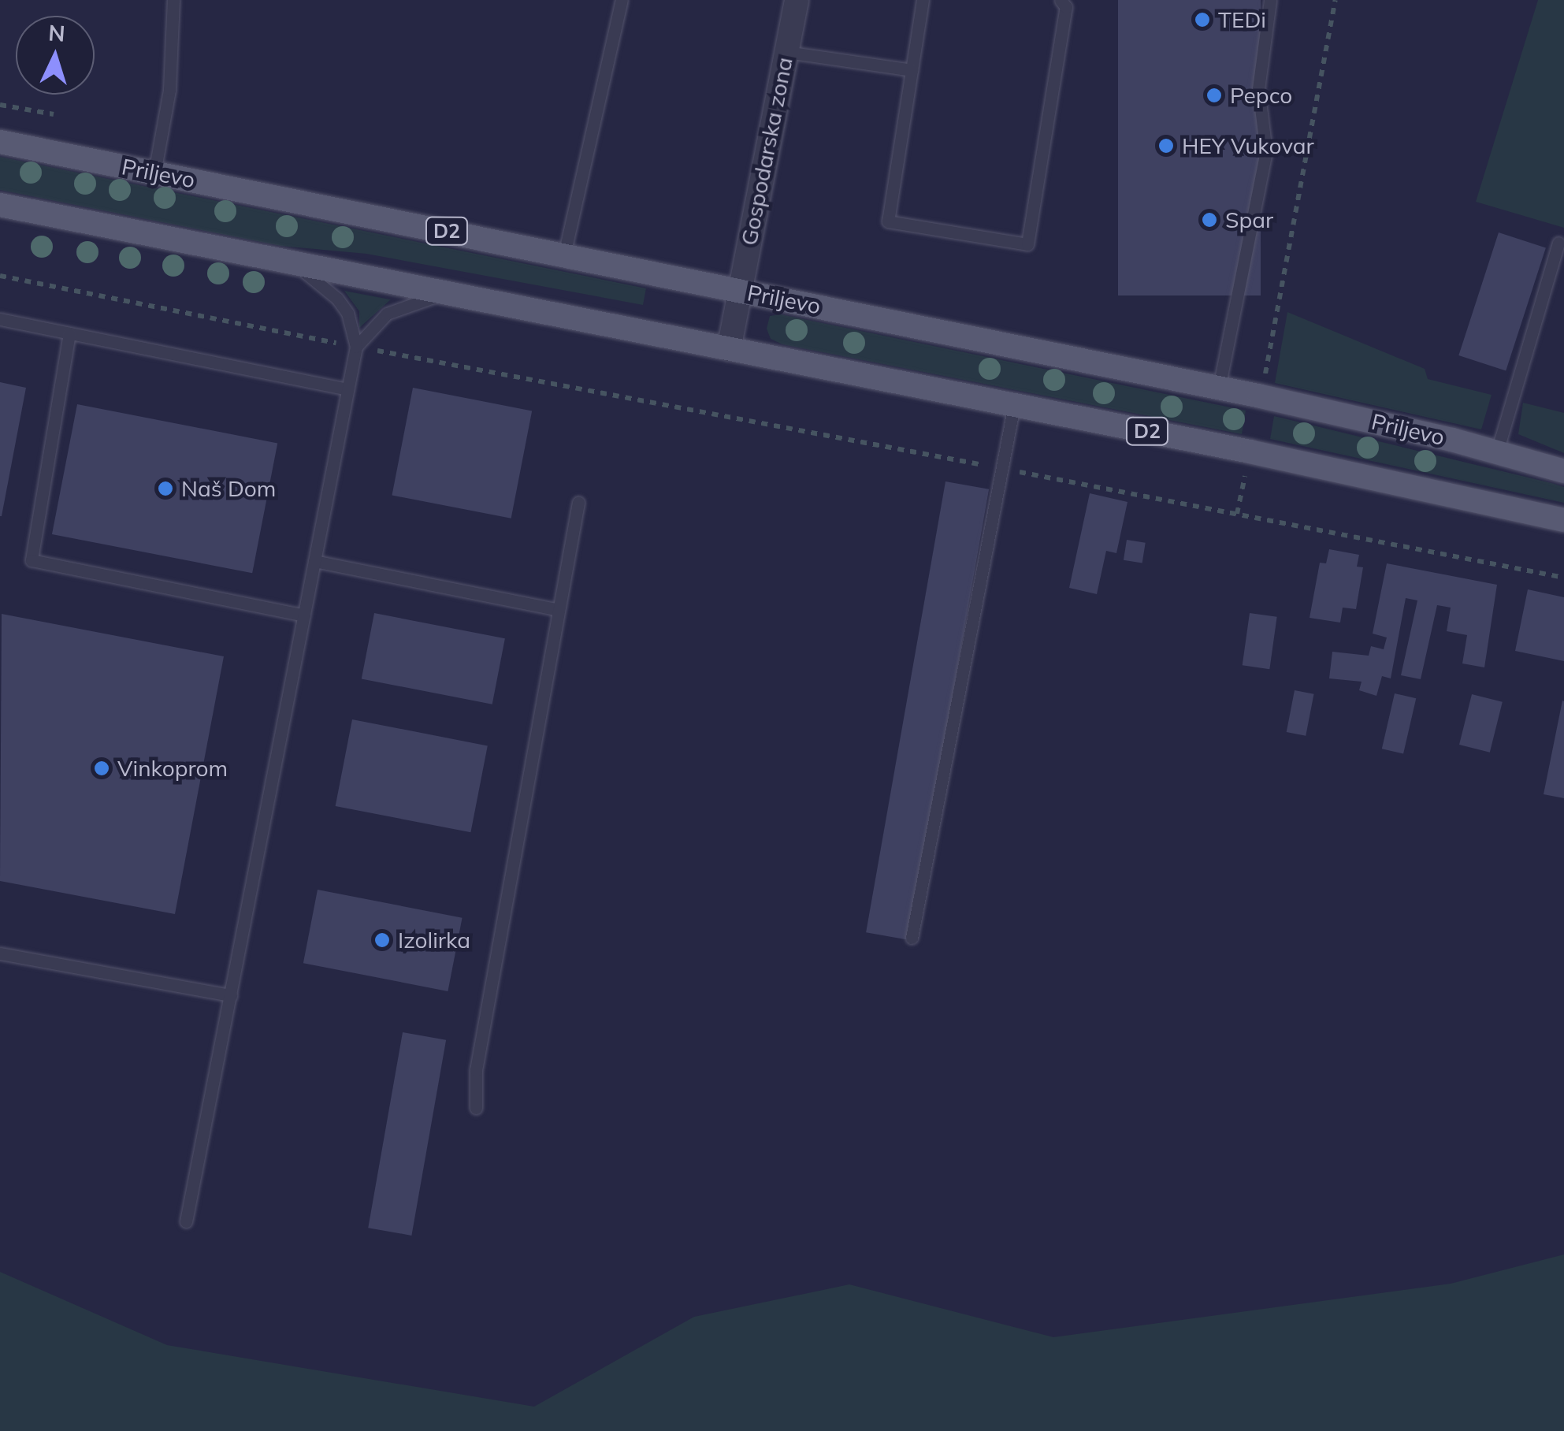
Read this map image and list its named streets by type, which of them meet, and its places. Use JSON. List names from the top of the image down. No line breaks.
{"streets":{"main road":["Priljevo","D2"],"street":["Gospodarska zona"]},"crossings":[["Gospodarska zona","Priljevo"],["Gospodarska zona","D2"]],"places":["TEDi","Pepco","HEY Vukovar","Spar","Naš Dom","Vinkoprom","Izolirka"],"north":"top"}
